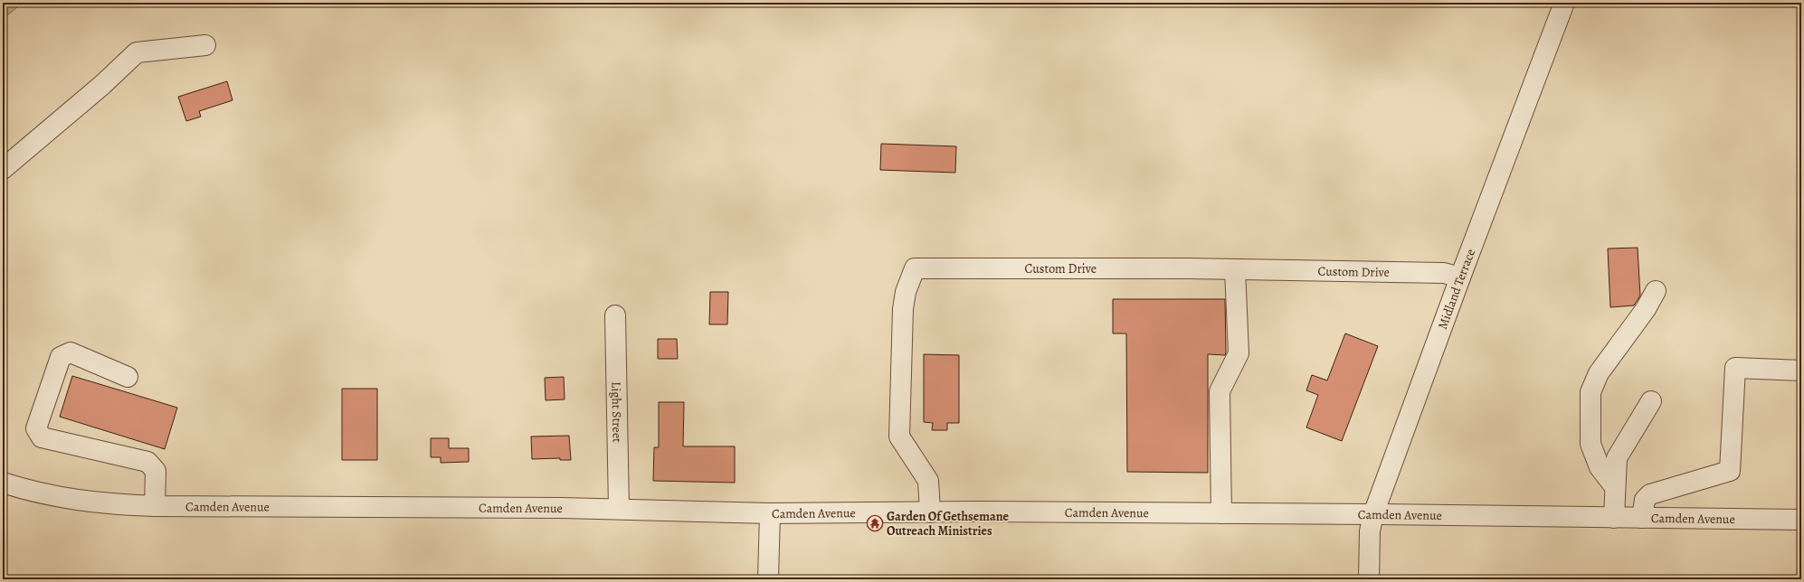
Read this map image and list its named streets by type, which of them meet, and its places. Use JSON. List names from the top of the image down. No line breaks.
{"streets":{"street":["Custom Drive","Midland Terrace","Light Street","Camden Avenue"]},"crossings":[["Custom Drive","Midland Terrace"],["Custom Drive","Camden Avenue"],["Midland Terrace","Camden Avenue"],["Light Street","Camden Avenue"]],"places":{"temple":["Garden Of Gethsemane Outreach Ministries"]}}
